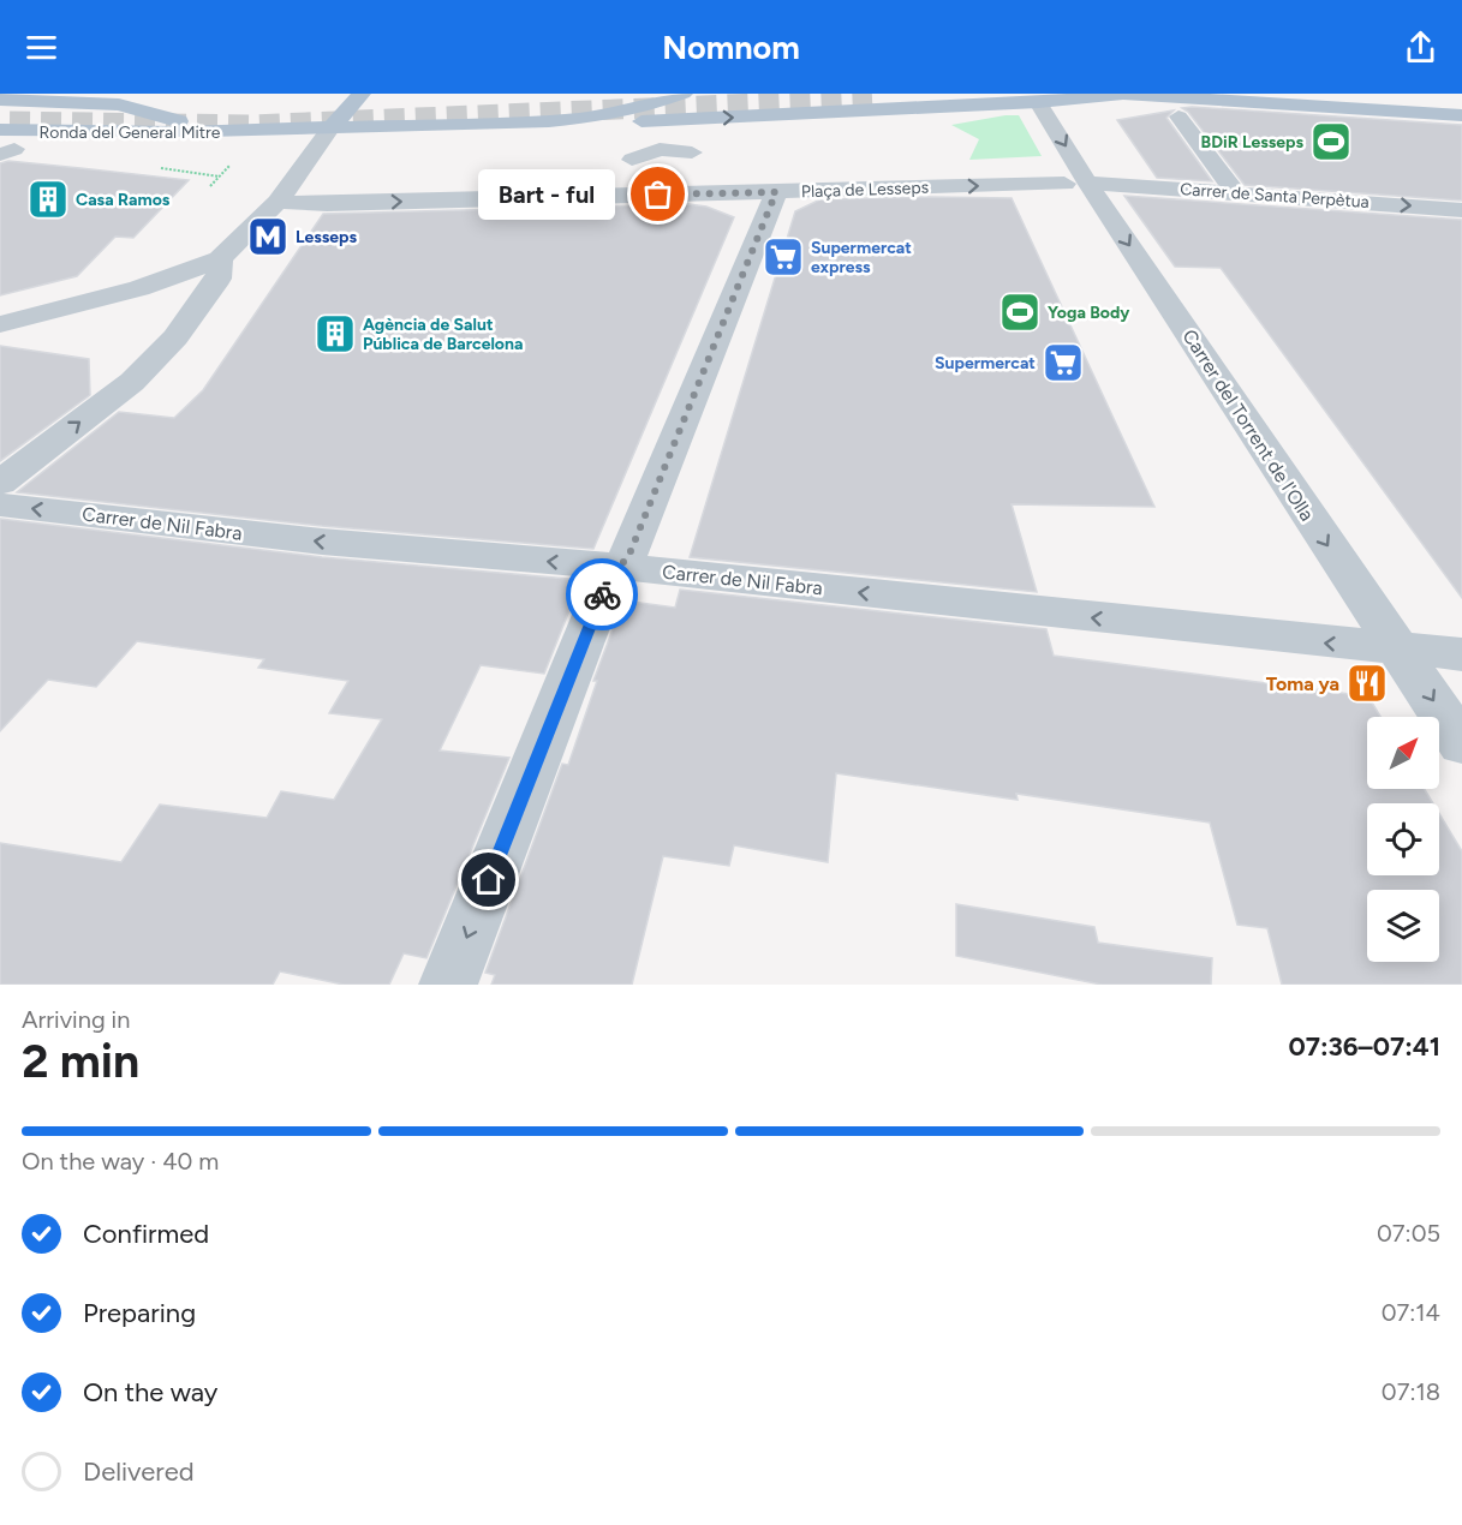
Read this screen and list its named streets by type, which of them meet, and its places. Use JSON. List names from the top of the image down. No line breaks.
{"streets":{"main road":["Ronda del General Mitre"],"street":["Plaça de Lesseps","Carrer de Santa Perpètua","Carrer del Torrent de l'Olla","Carrer de Nil Fabra"]},"crossings":[["Plaça de Lesseps","Carrer de Santa Perpètua"],["Plaça de Lesseps","Carrer del Torrent de l'Olla"],["Carrer de Santa Perpètua","Carrer del Torrent de l'Olla"],["Carrer del Torrent de l'Olla","Carrer de Nil Fabra"]],"one_way":["Plaça de Lesseps","Carrer de Santa Perpètua","Carrer del Torrent de l'Olla","Carrer de Nil Fabra"],"places":{"sports":["BDiR Lesseps","Yoga Body"],"other":["Bart - ful"],"building":["Casa Ramos","Agència de Salut Pública de Barcelona"],"metro station":["Lesseps"],"supermarket":["Supermercat express","Supermercat"],"restaurant":["Toma ya"]},"north":"top right","page":{"header":"Nomnom","bubble":"Bart - ful","heading":["2 min","Arriving in","07:36–07:41"],"bar":"On the way · 40 m","list":[["Confirmed","07:05"],["Preparing","07:14"],["On the way","07:18"],"Delivered"]}}
